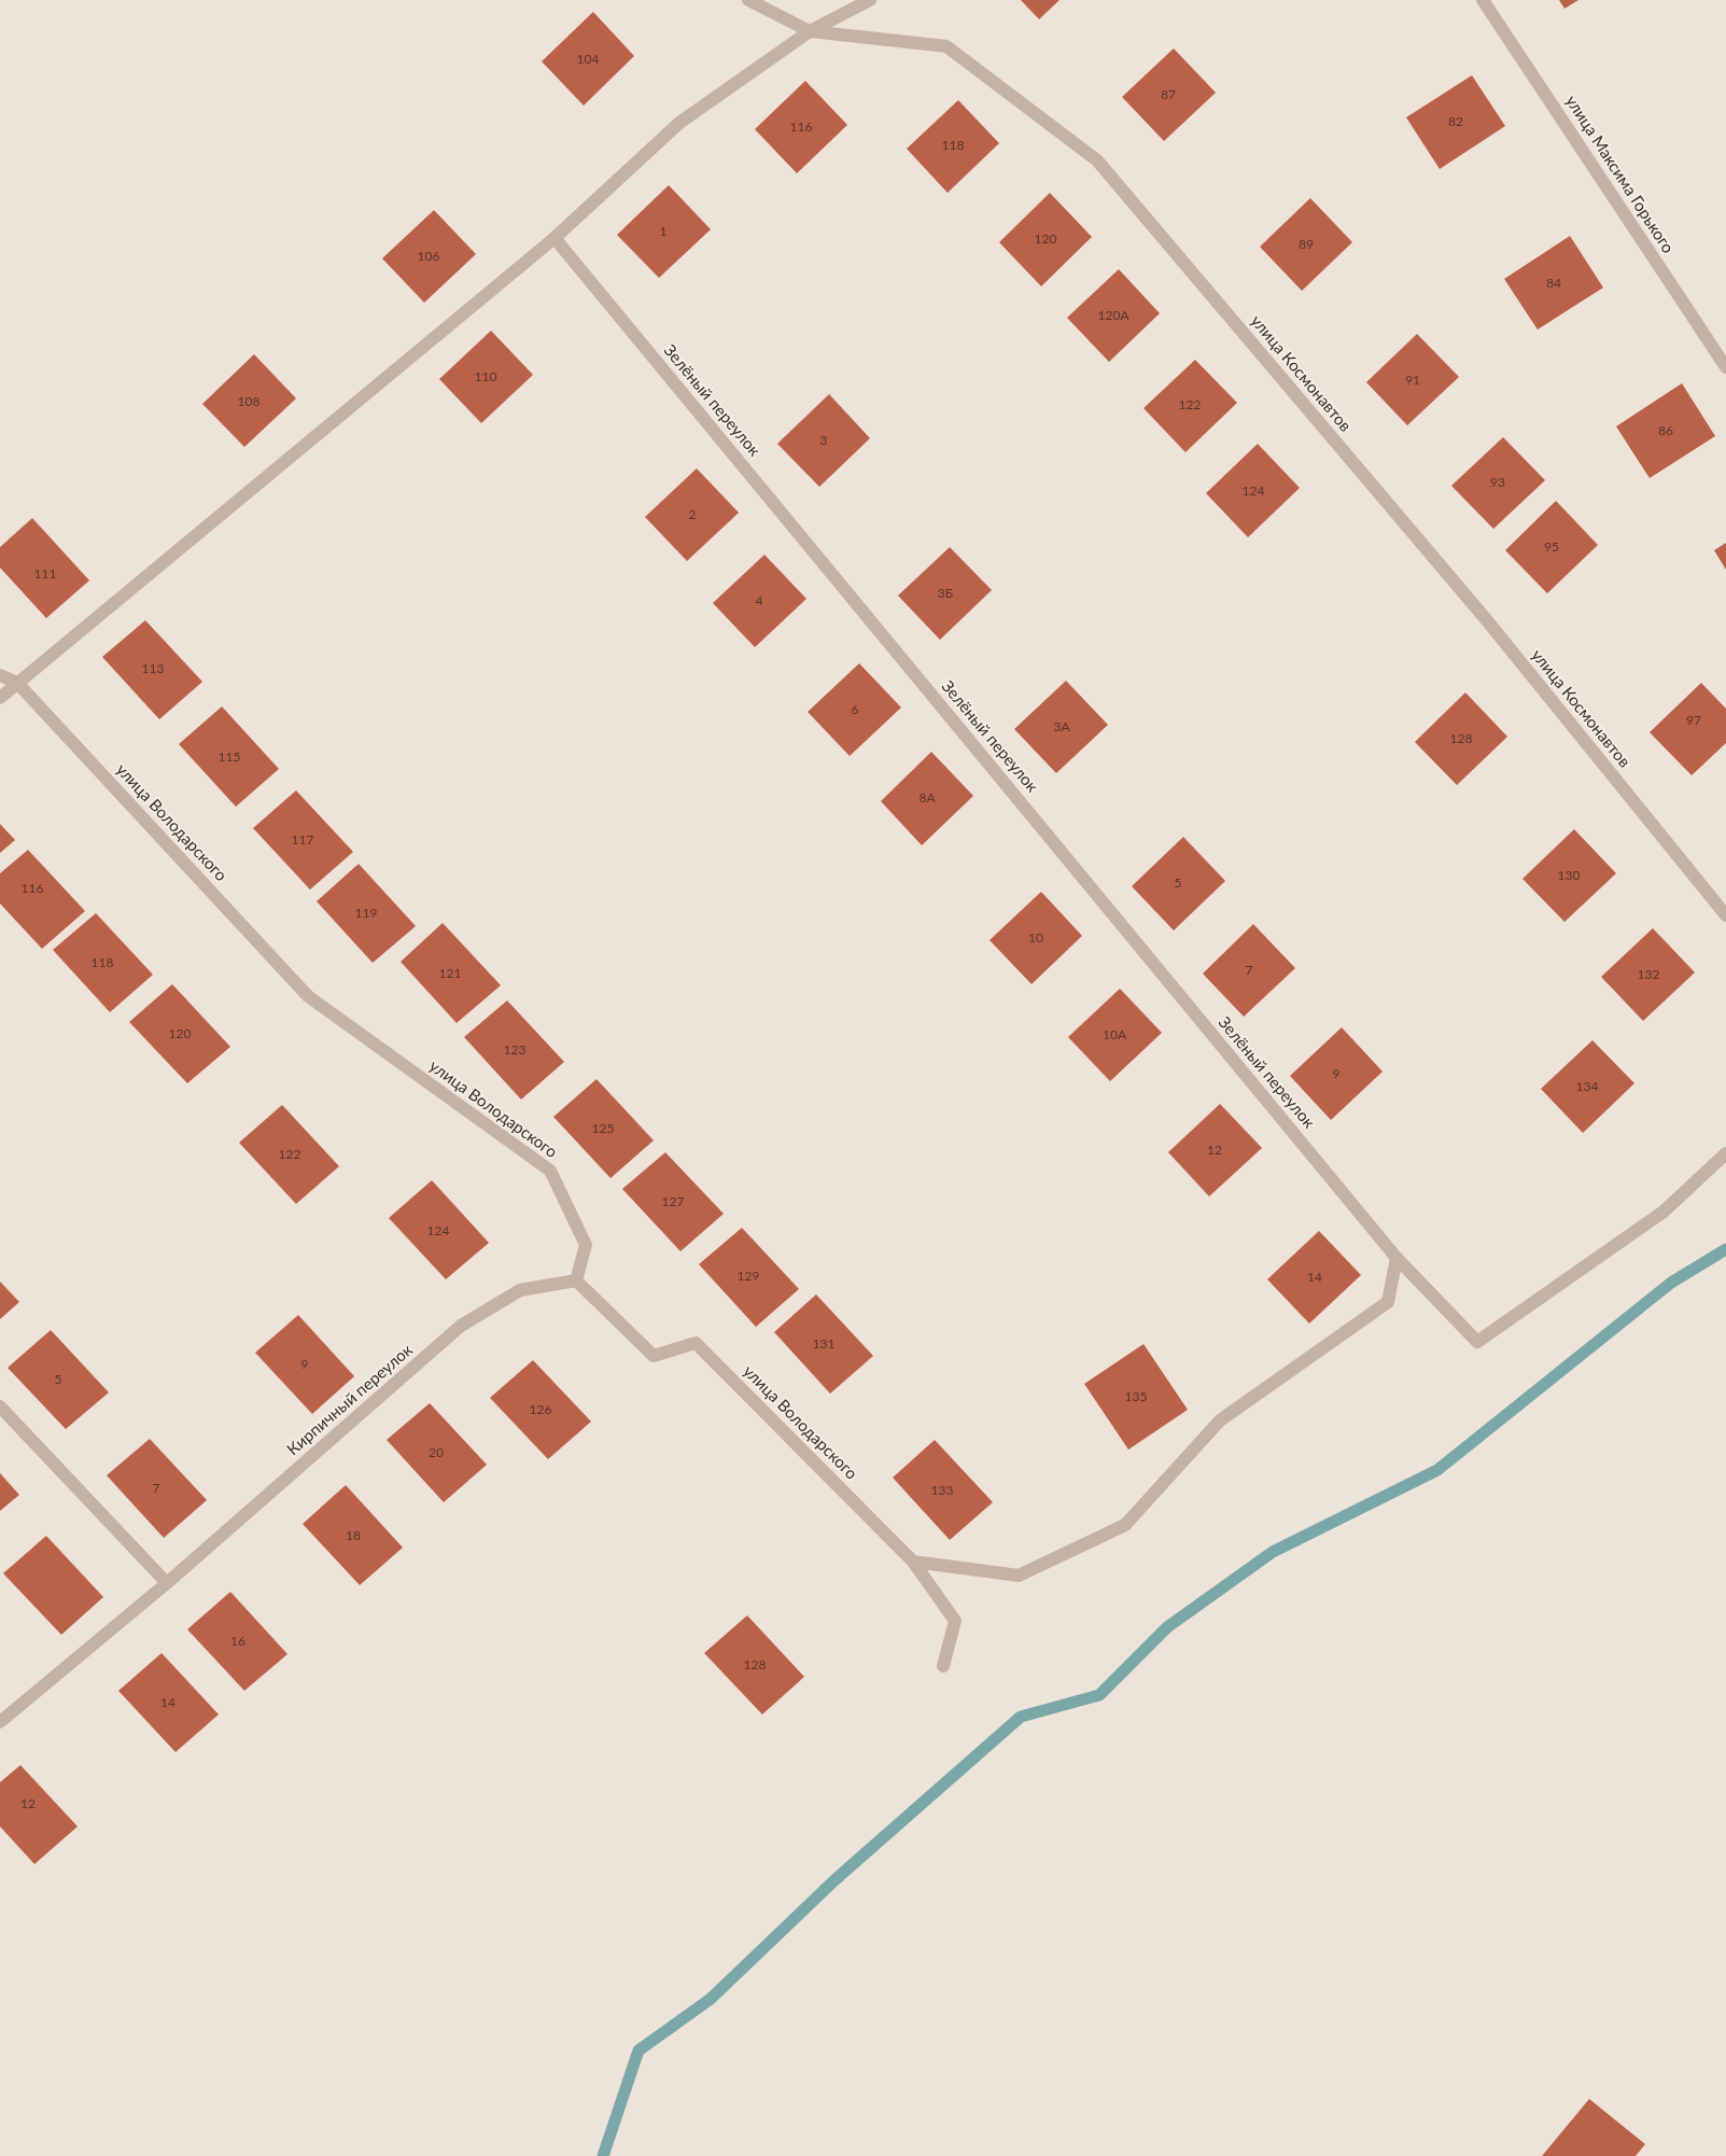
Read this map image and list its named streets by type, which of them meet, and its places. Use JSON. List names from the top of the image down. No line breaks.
{"streets":{"street":["улица Максима Горького","улица Космонавтов","Зелёный переулок","улица Володарского","Кирпичный переулок"]},"crossings":[["улица Володарского","Кирпичный переулок"]],"house_numbers":["104","87","82","116","118","1","120","89","106","84","120А","110","91","108","122","86","3","93","124","2","95","111","3Б","4","113","6","97","3А","128","115","8А","117","130","5","116","119","10","118","7","121","132","120","10А","123","9","134","125","12","122","127","124","129","14","131","9","5","135","126","20","7","133","18","16","128","14","12"]}
